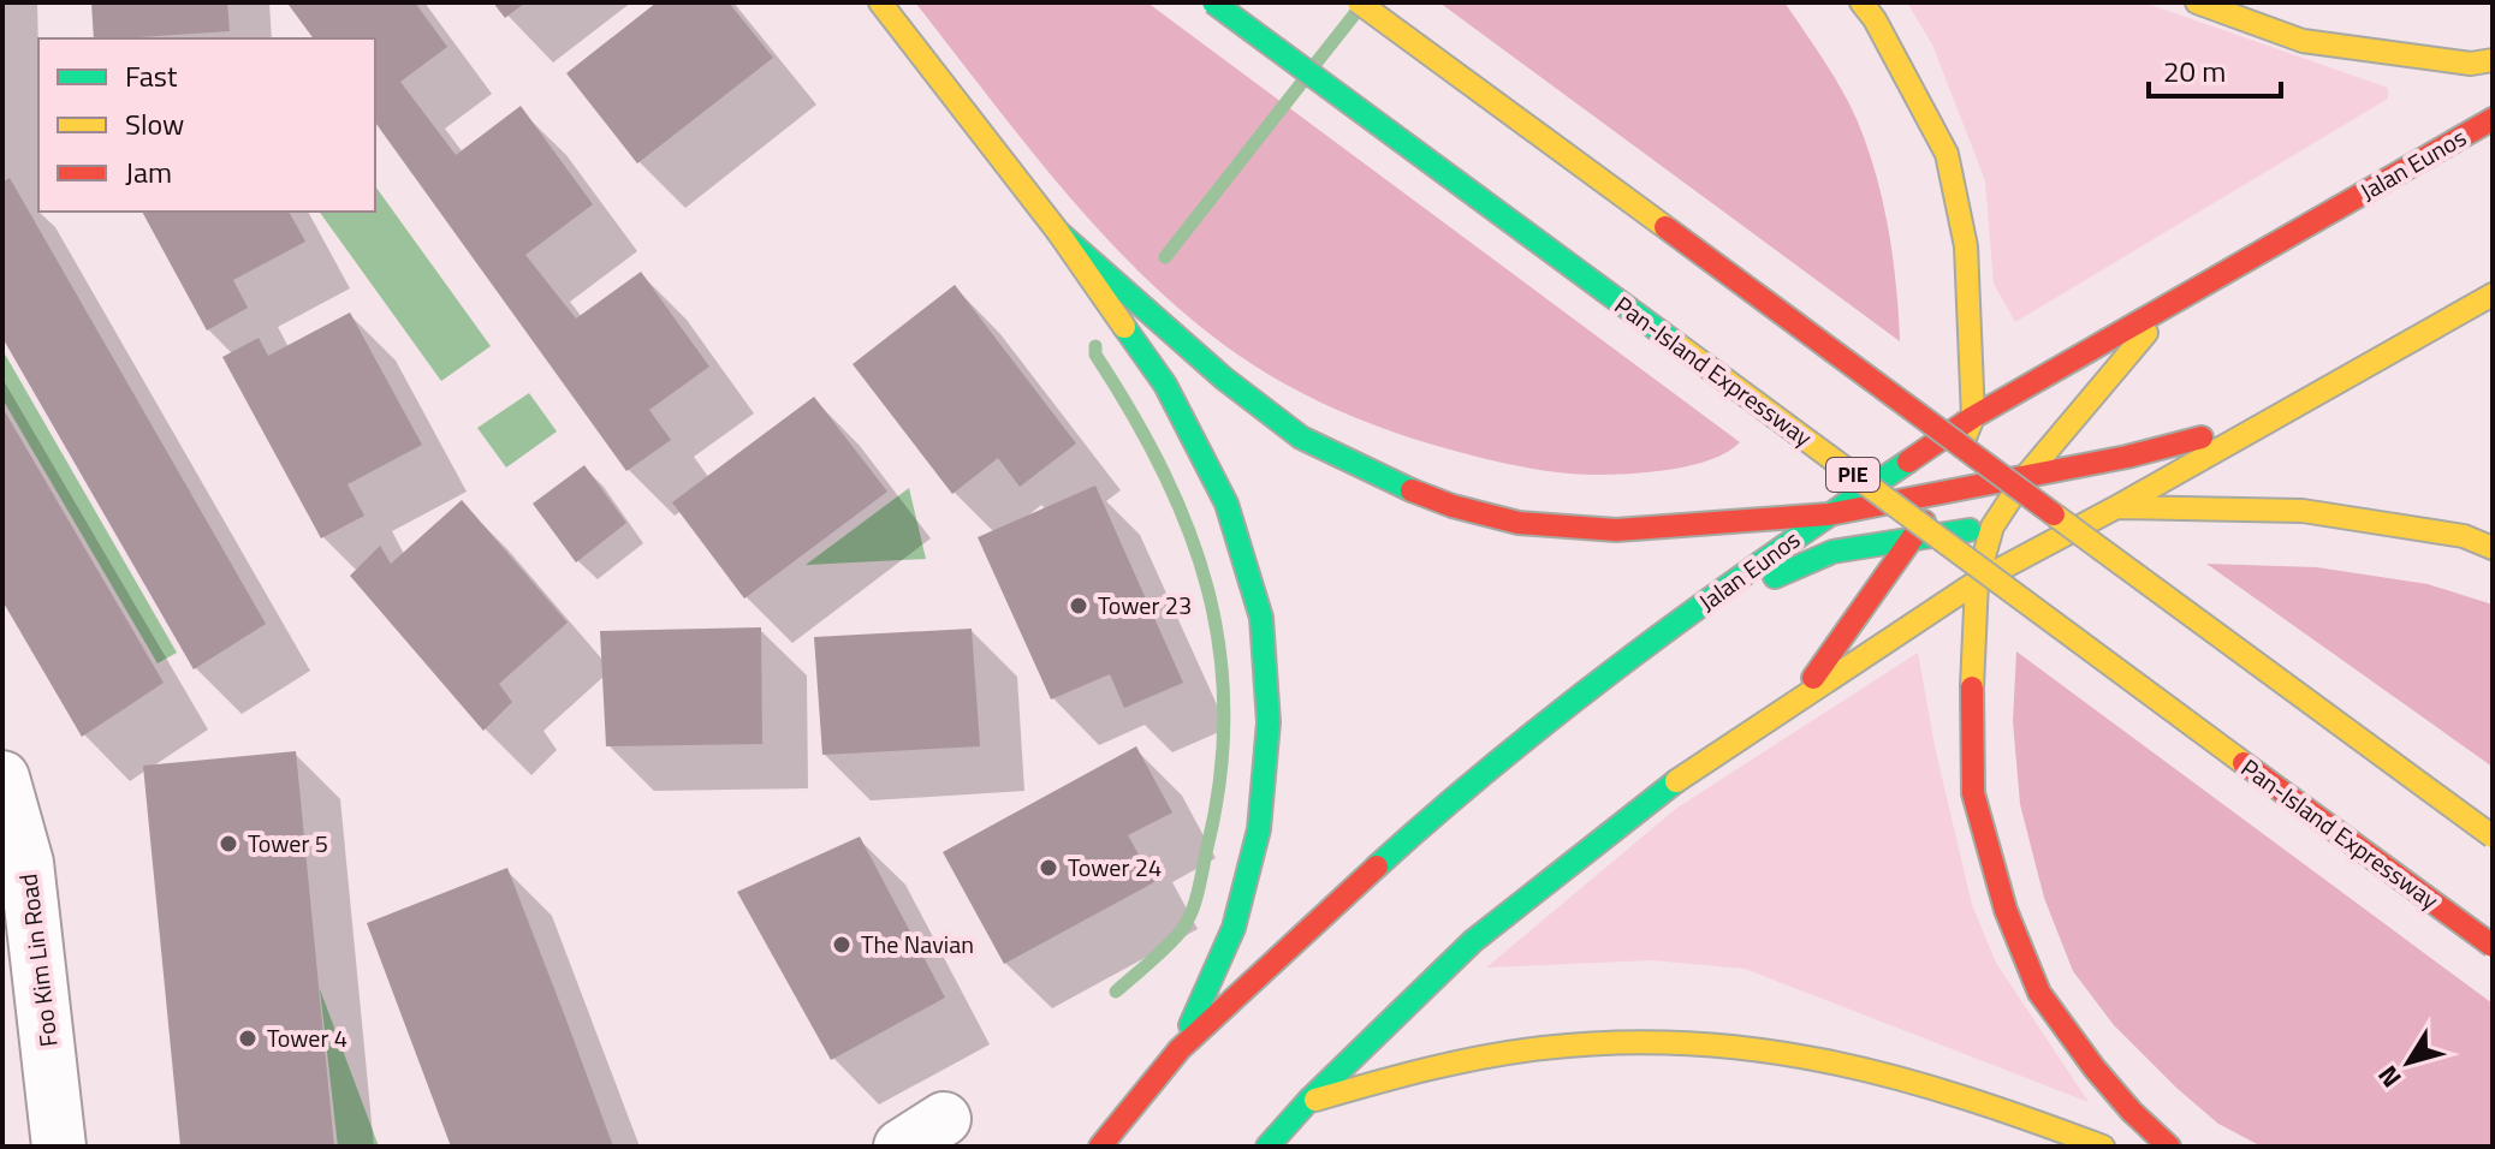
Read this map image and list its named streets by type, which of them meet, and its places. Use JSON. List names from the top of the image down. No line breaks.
{"streets":{"highway":["Jalan Eunos","Pan-Island Expressway","PIE"],"street":["Foo Kim Lin Road"]},"places":["Tower 23","Tower 5","Tower 24","The Navian","Tower 4"],"legend":["Fast","Slow","Jam"],"scale_bar":"20 m","north":"bottom left"}
